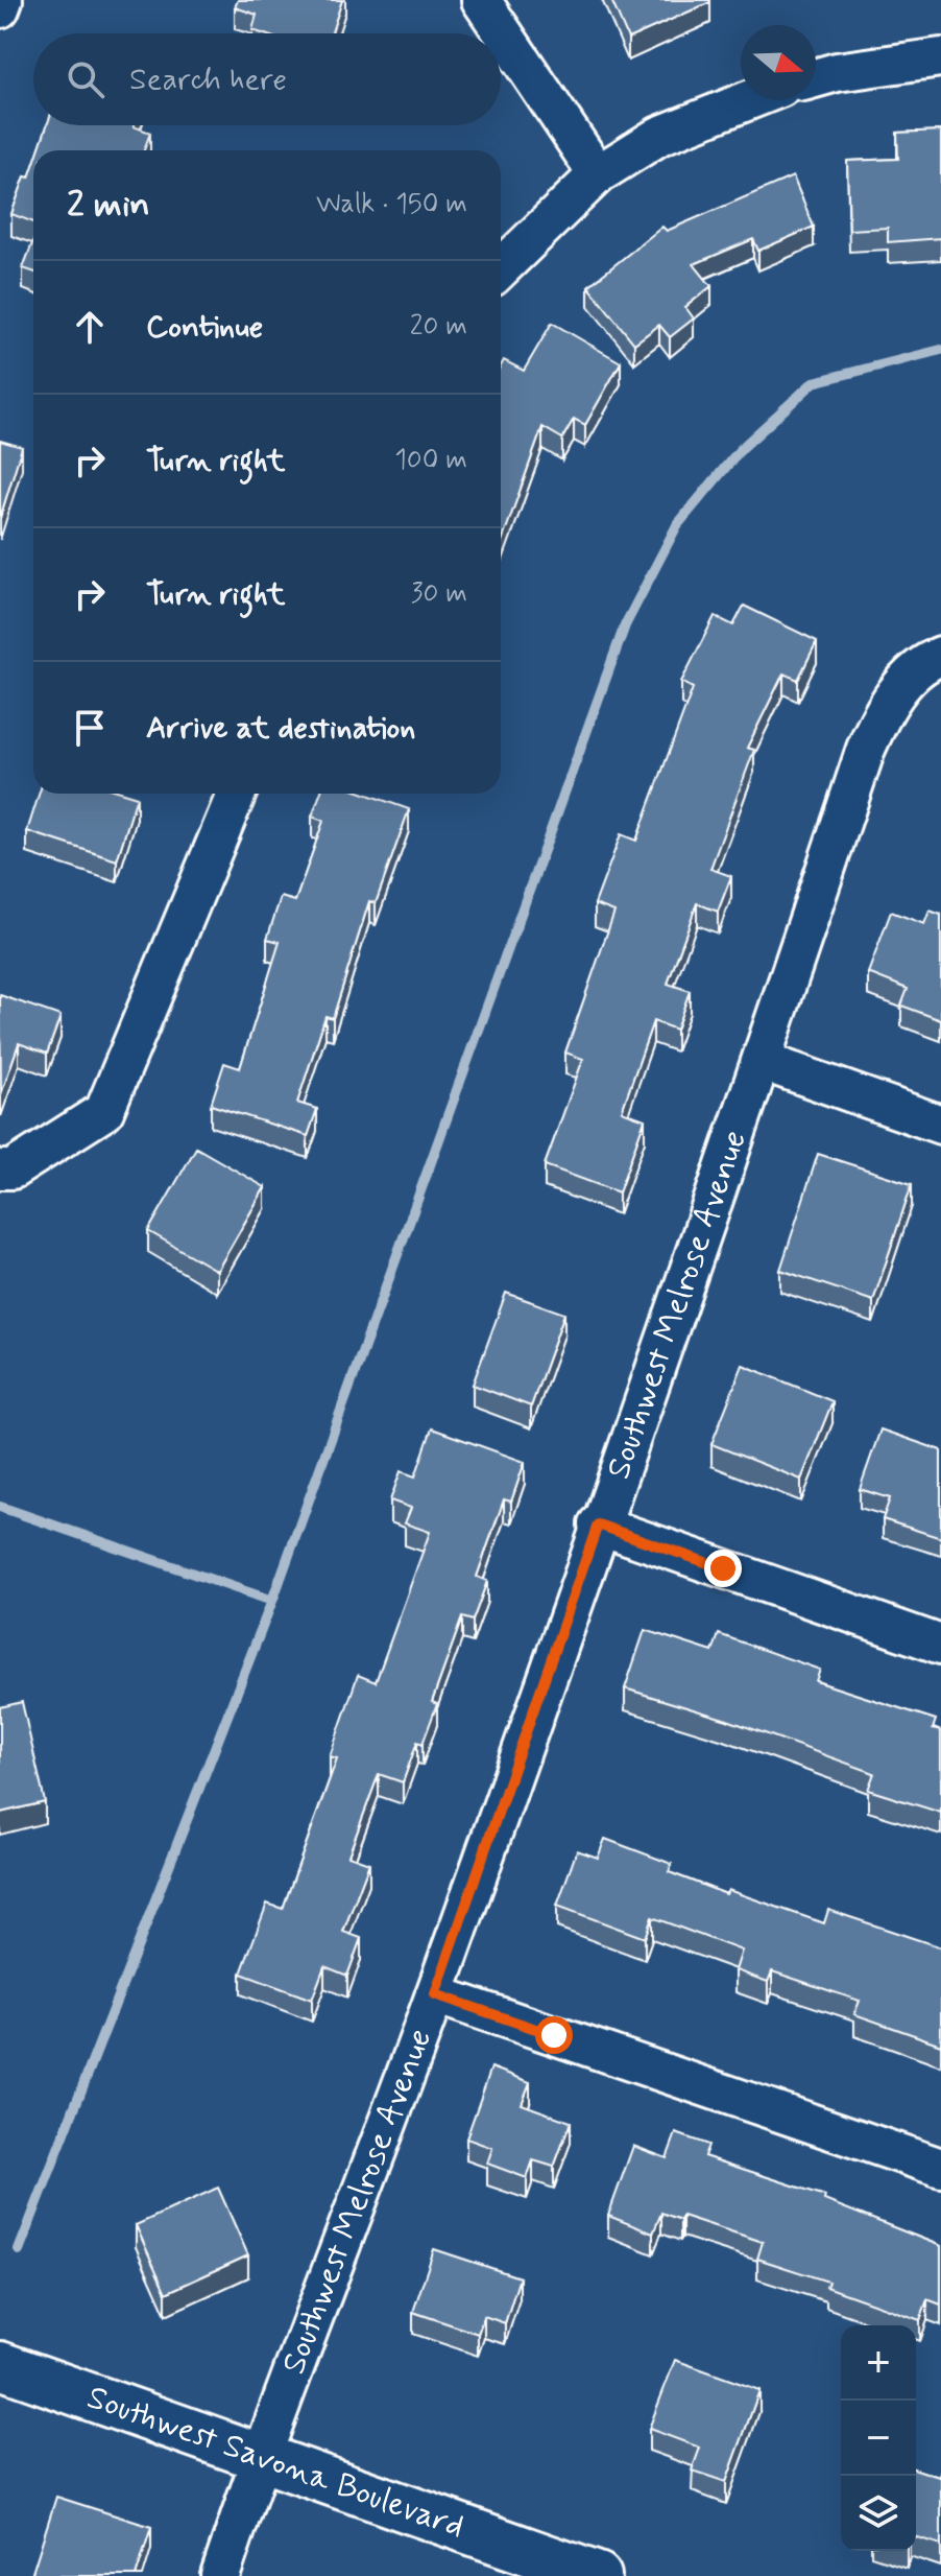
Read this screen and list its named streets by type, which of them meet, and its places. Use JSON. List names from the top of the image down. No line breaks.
{"streets":{"street":["Southwest Melrose Avenue","Southwest Savona Boulevard"]},"crossings":[["Southwest Melrose Avenue","Southwest Savona Boulevard"]],"north":"right","page":{"search":"Search here","heading":["2 min","Walk · 150 m"],"list":[["Continue","20 m"],["Turn right","100 m"],["Turn right","30 m"],"Arrive at destination"],"map_buttons":["+","−"]}}
